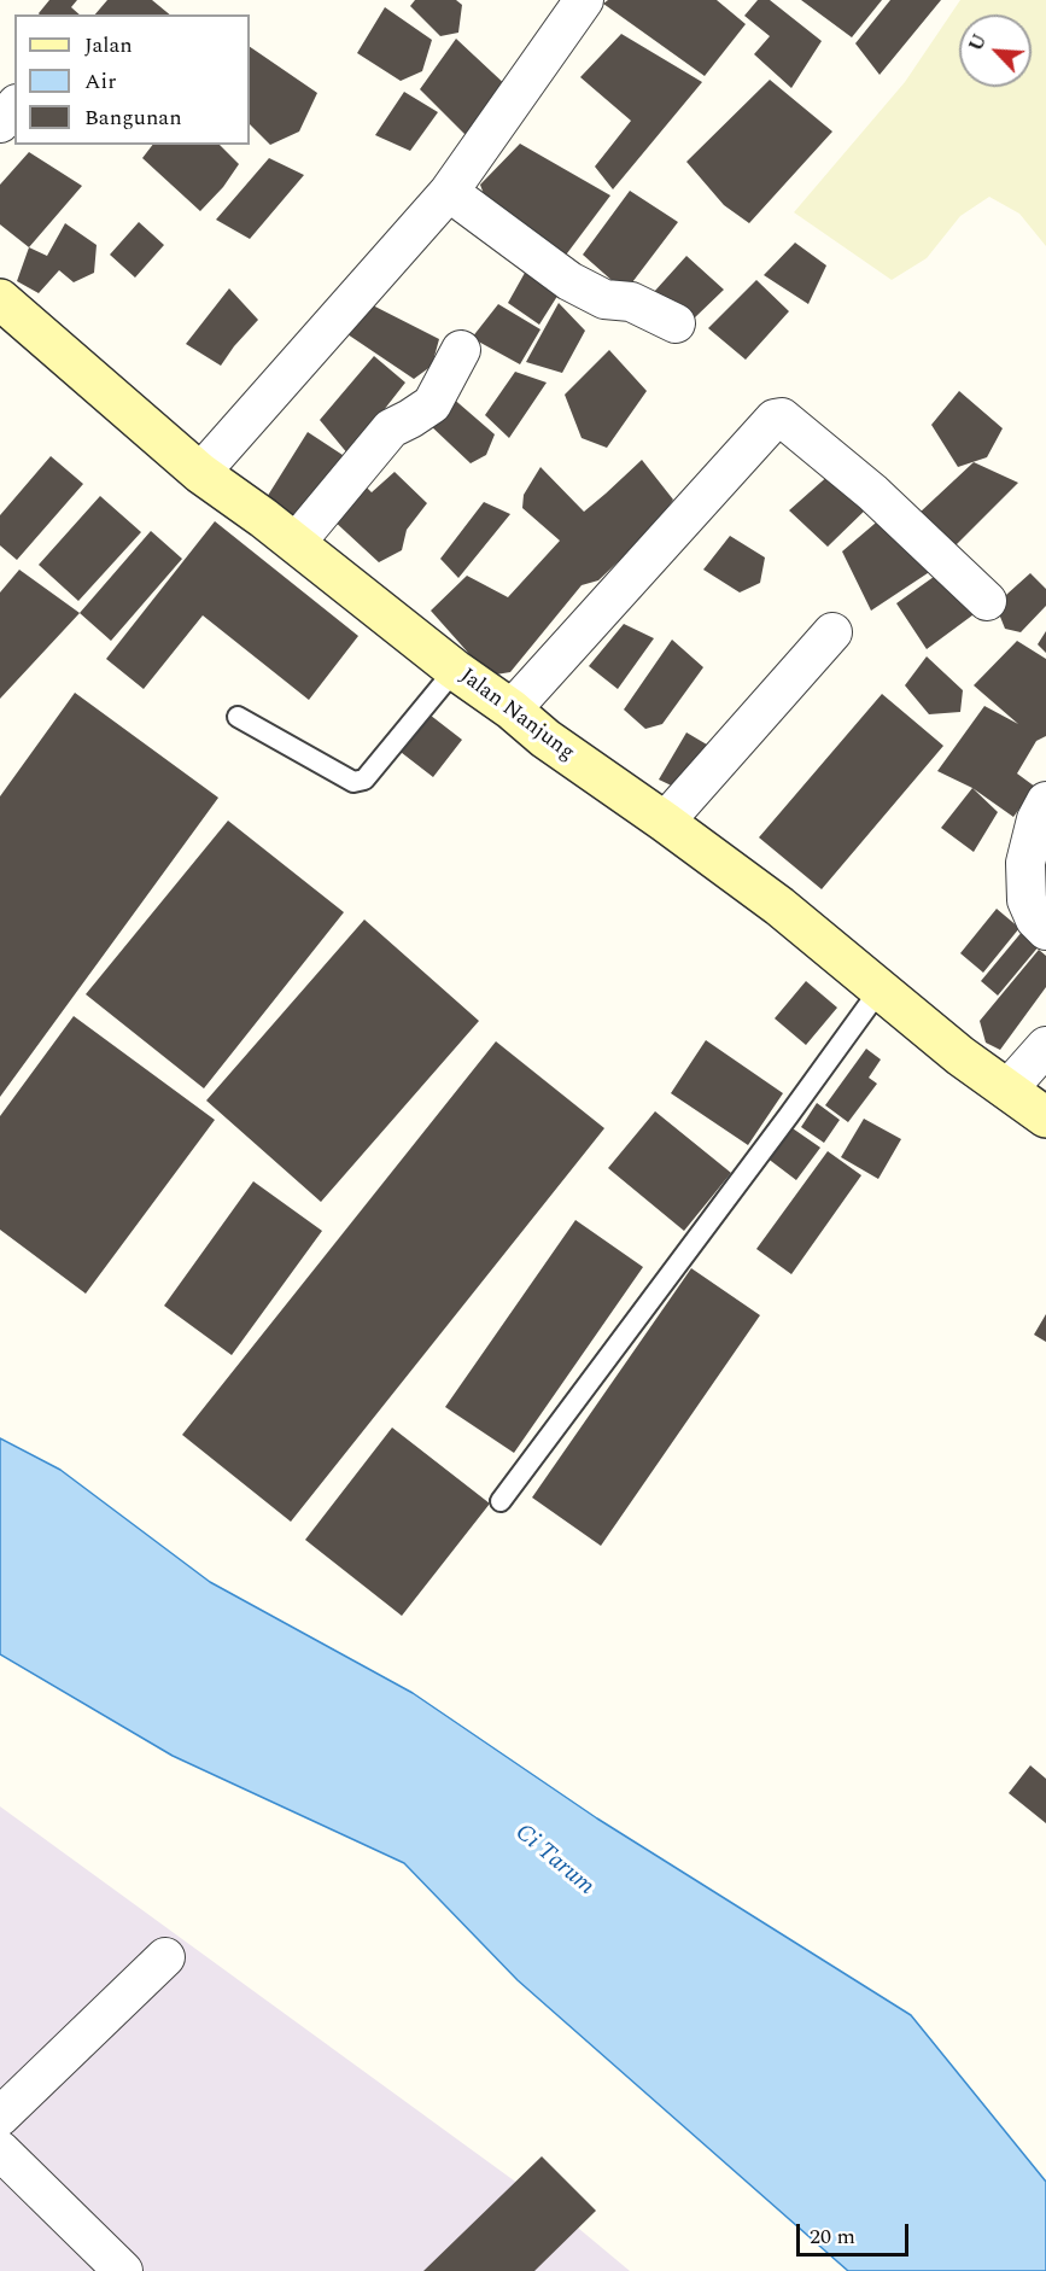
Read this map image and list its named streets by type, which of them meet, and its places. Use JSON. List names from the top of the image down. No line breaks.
{"streets":{"main road":["Jalan Nanjung"]},"water":["Ci Tarum"],"legend":["Jalan","Air","Bangunan"],"scale_bar":"20 m","north":"top left"}
